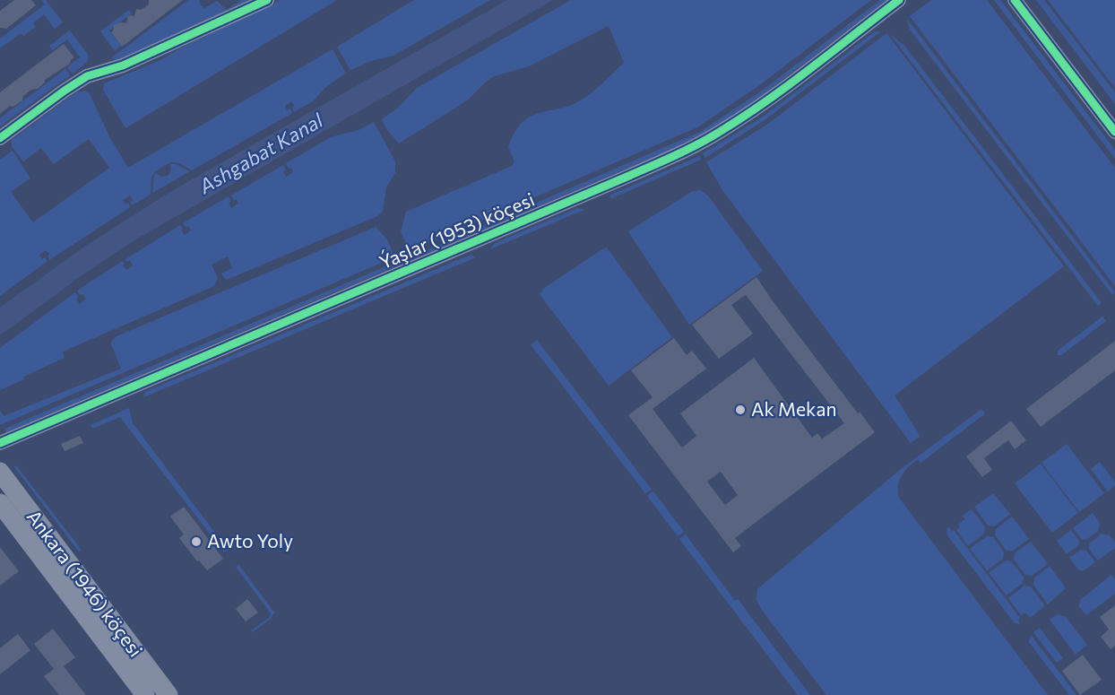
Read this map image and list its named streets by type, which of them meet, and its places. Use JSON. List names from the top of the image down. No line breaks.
{"streets":{"main road":["Ankara (1946) köçesi"],"street":["Ýaşlar (1953) köçesi"]},"water":["Ashgabat Kanal"],"places":["Ak Mekan","Awto Yoly"]}
